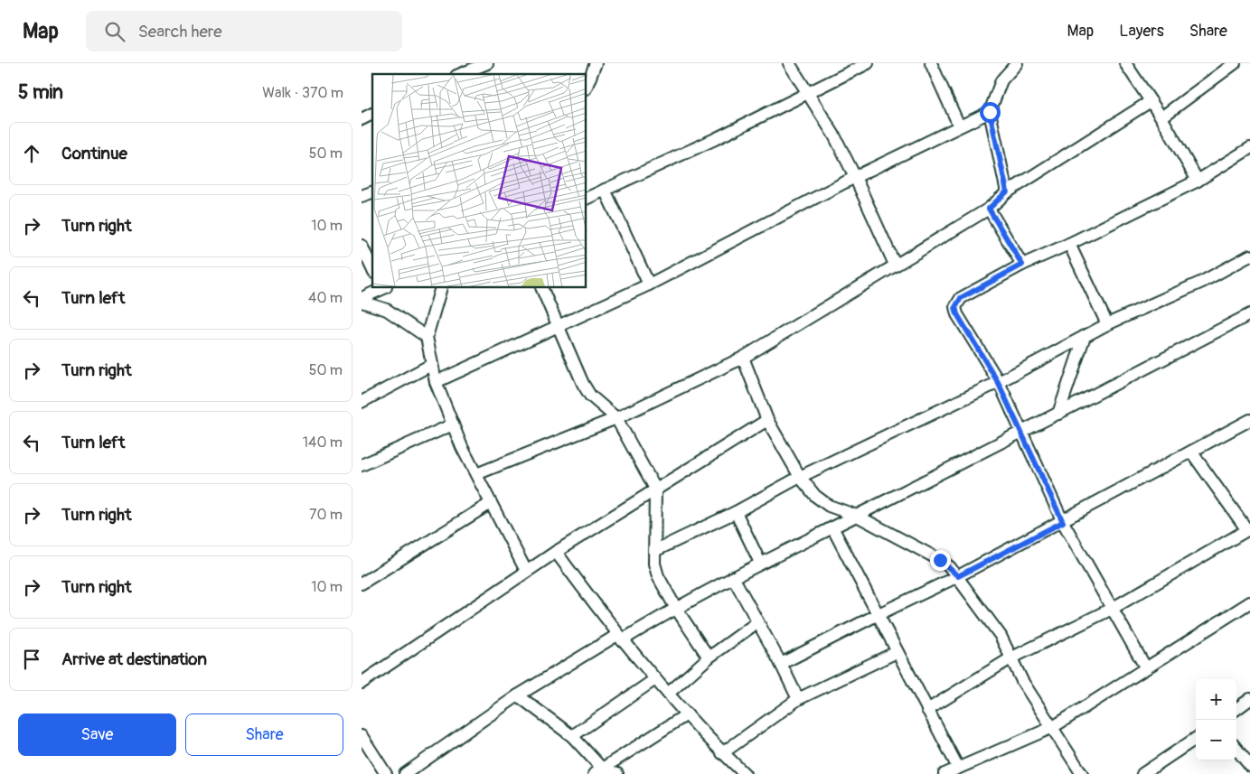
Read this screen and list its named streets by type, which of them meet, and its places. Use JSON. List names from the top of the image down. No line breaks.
{"page":{"header":"Map","search":"Search here","nav":["Map","Layers","Share"],"heading":["5 min","Walk · 370 m"],"list":[["Continue","50 m"],["Turn right","10 m"],["Turn left","40 m"],["Turn right","50 m"],["Turn left","140 m"],["Turn right","70 m"],["Turn right","10 m"],"Arrive at destination"],"map_buttons":["+","−"],"buttons":["Save","Share"]}}
